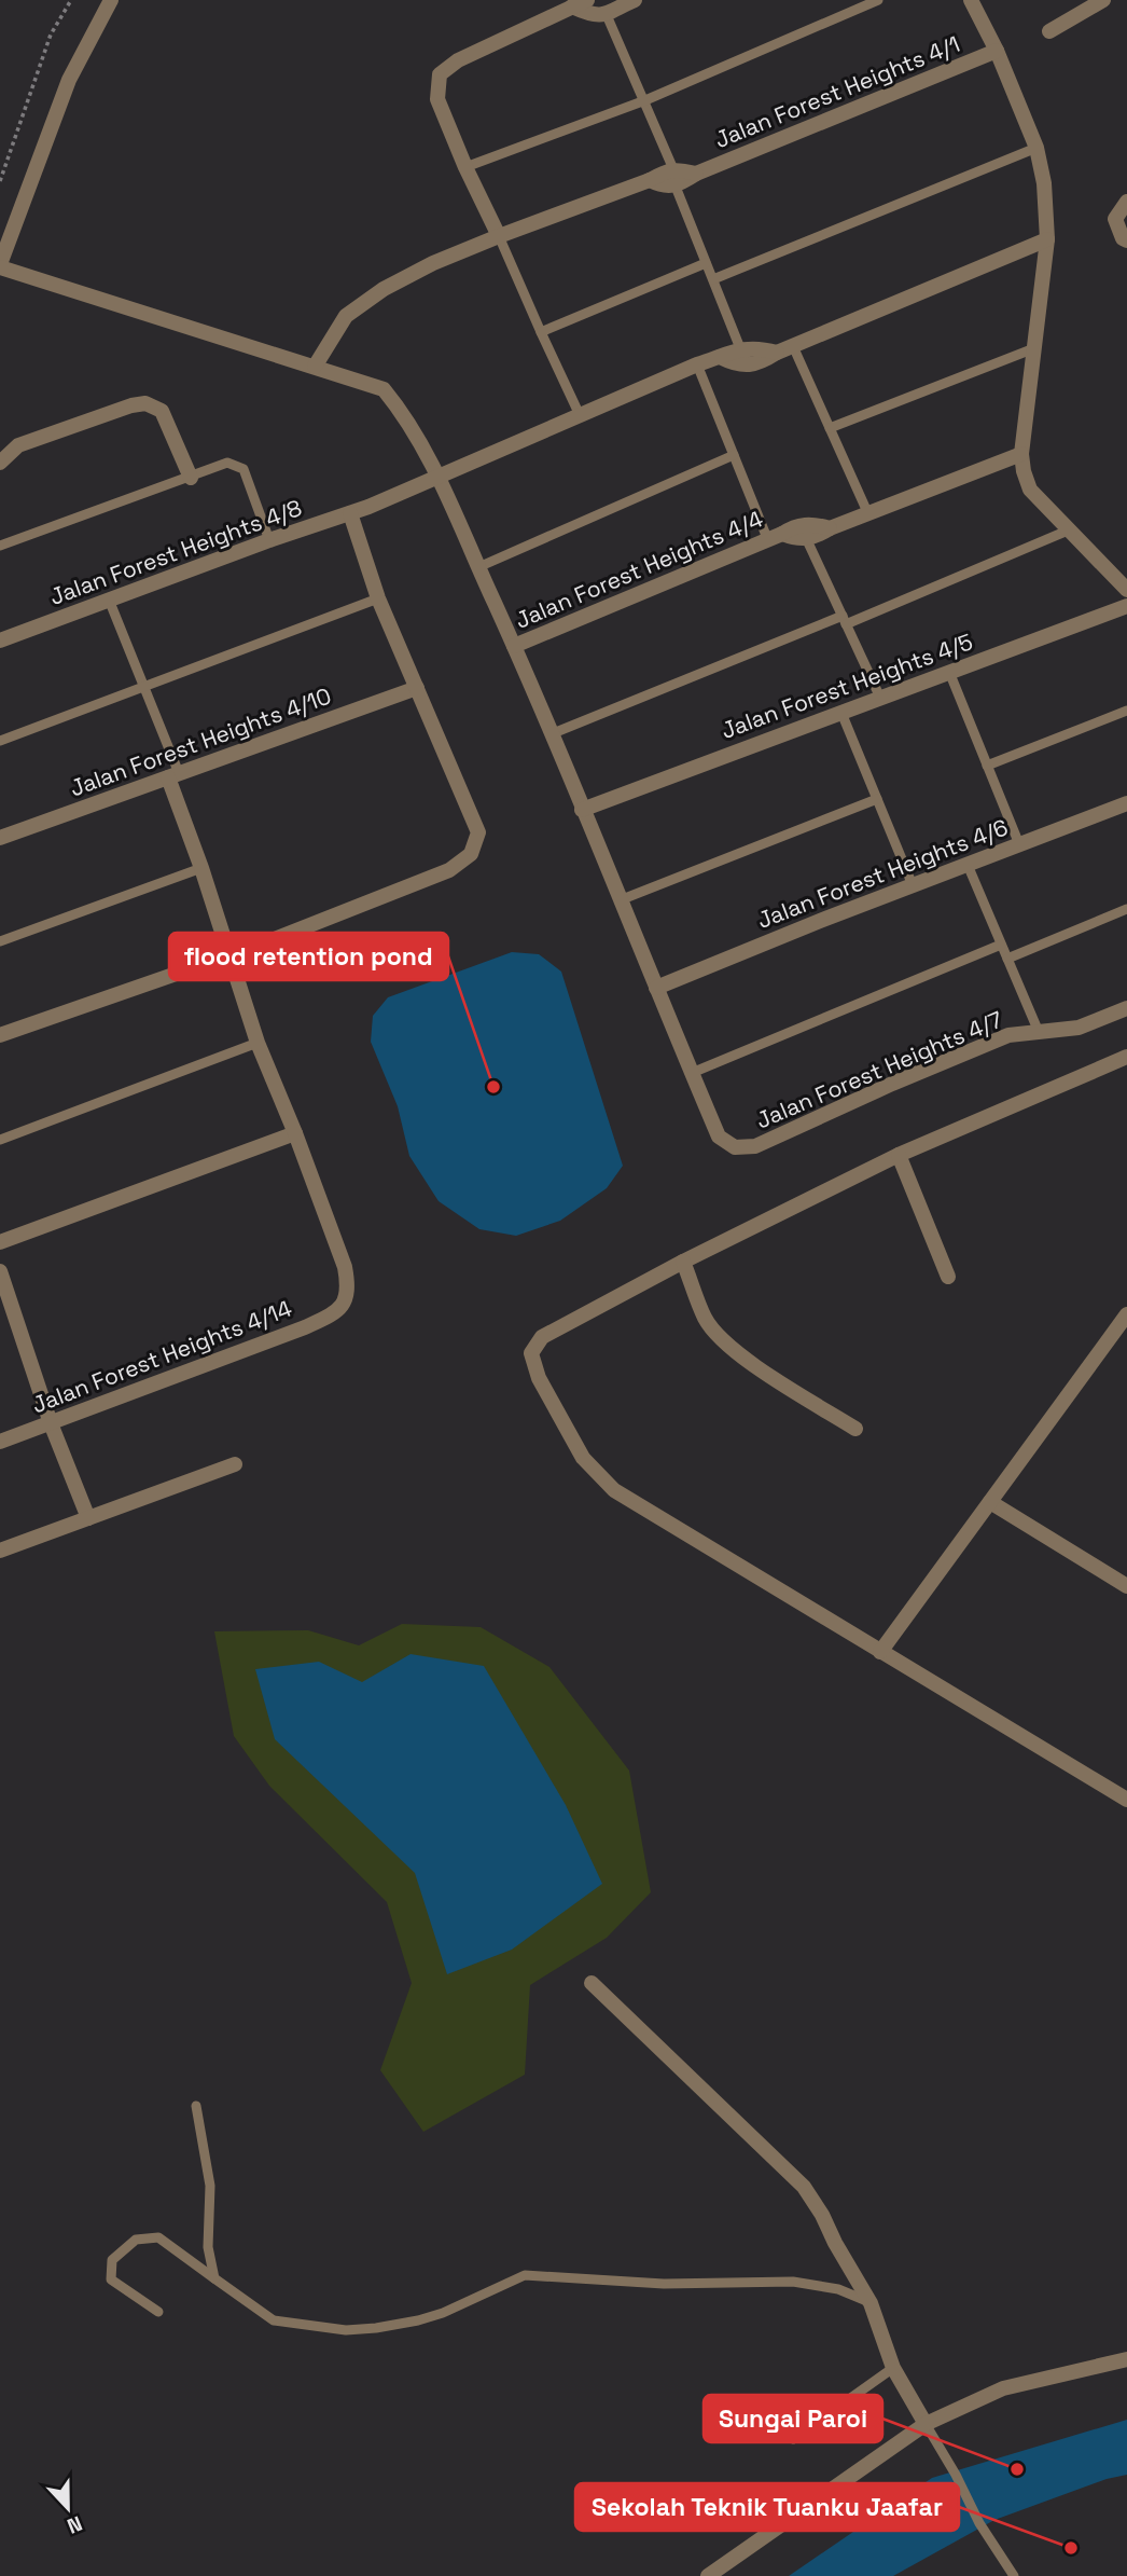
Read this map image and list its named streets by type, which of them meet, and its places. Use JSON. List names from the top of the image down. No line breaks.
{"streets":{"street":["Jalan Forest Heights 4/1","Jalan Forest Heights 4/8","Jalan Forest Heights 4/4","Jalan Forest Heights 4/5","Jalan Forest Heights 4/10","Jalan Forest Heights 4/6","Jalan Forest Heights 4/7","Jalan Forest Heights 4/14"]},"places":["flood retention pond","Sungai Paroi","Sekolah Teknik Tuanku Jaafar"],"north":"bottom"}
